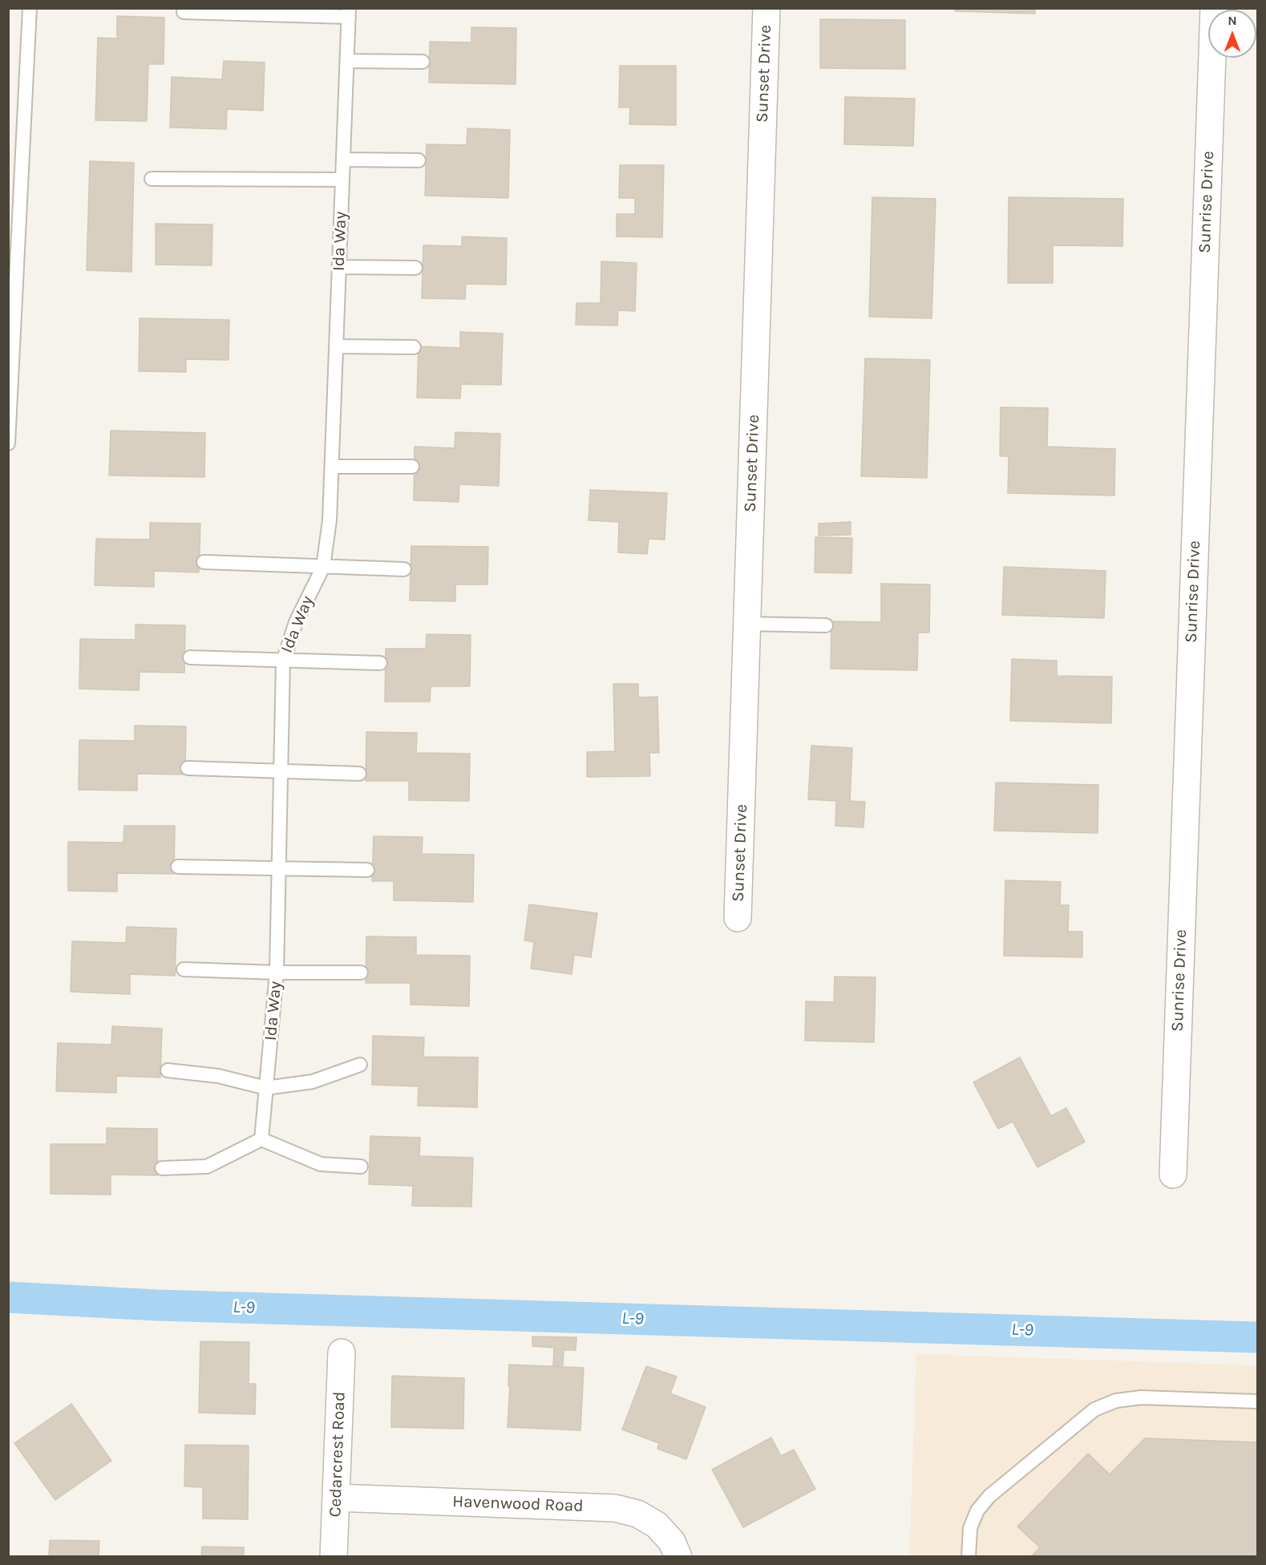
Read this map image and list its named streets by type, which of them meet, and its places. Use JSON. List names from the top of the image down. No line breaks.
{"streets":{"street":["Sunset Drive","Sunrise Drive","Cedarcrest Road","Havenwood Road"],"lane":["Ida Way"]},"crossings":[["Cedarcrest Road","Havenwood Road"]],"water":["L-9"],"north":"top"}
